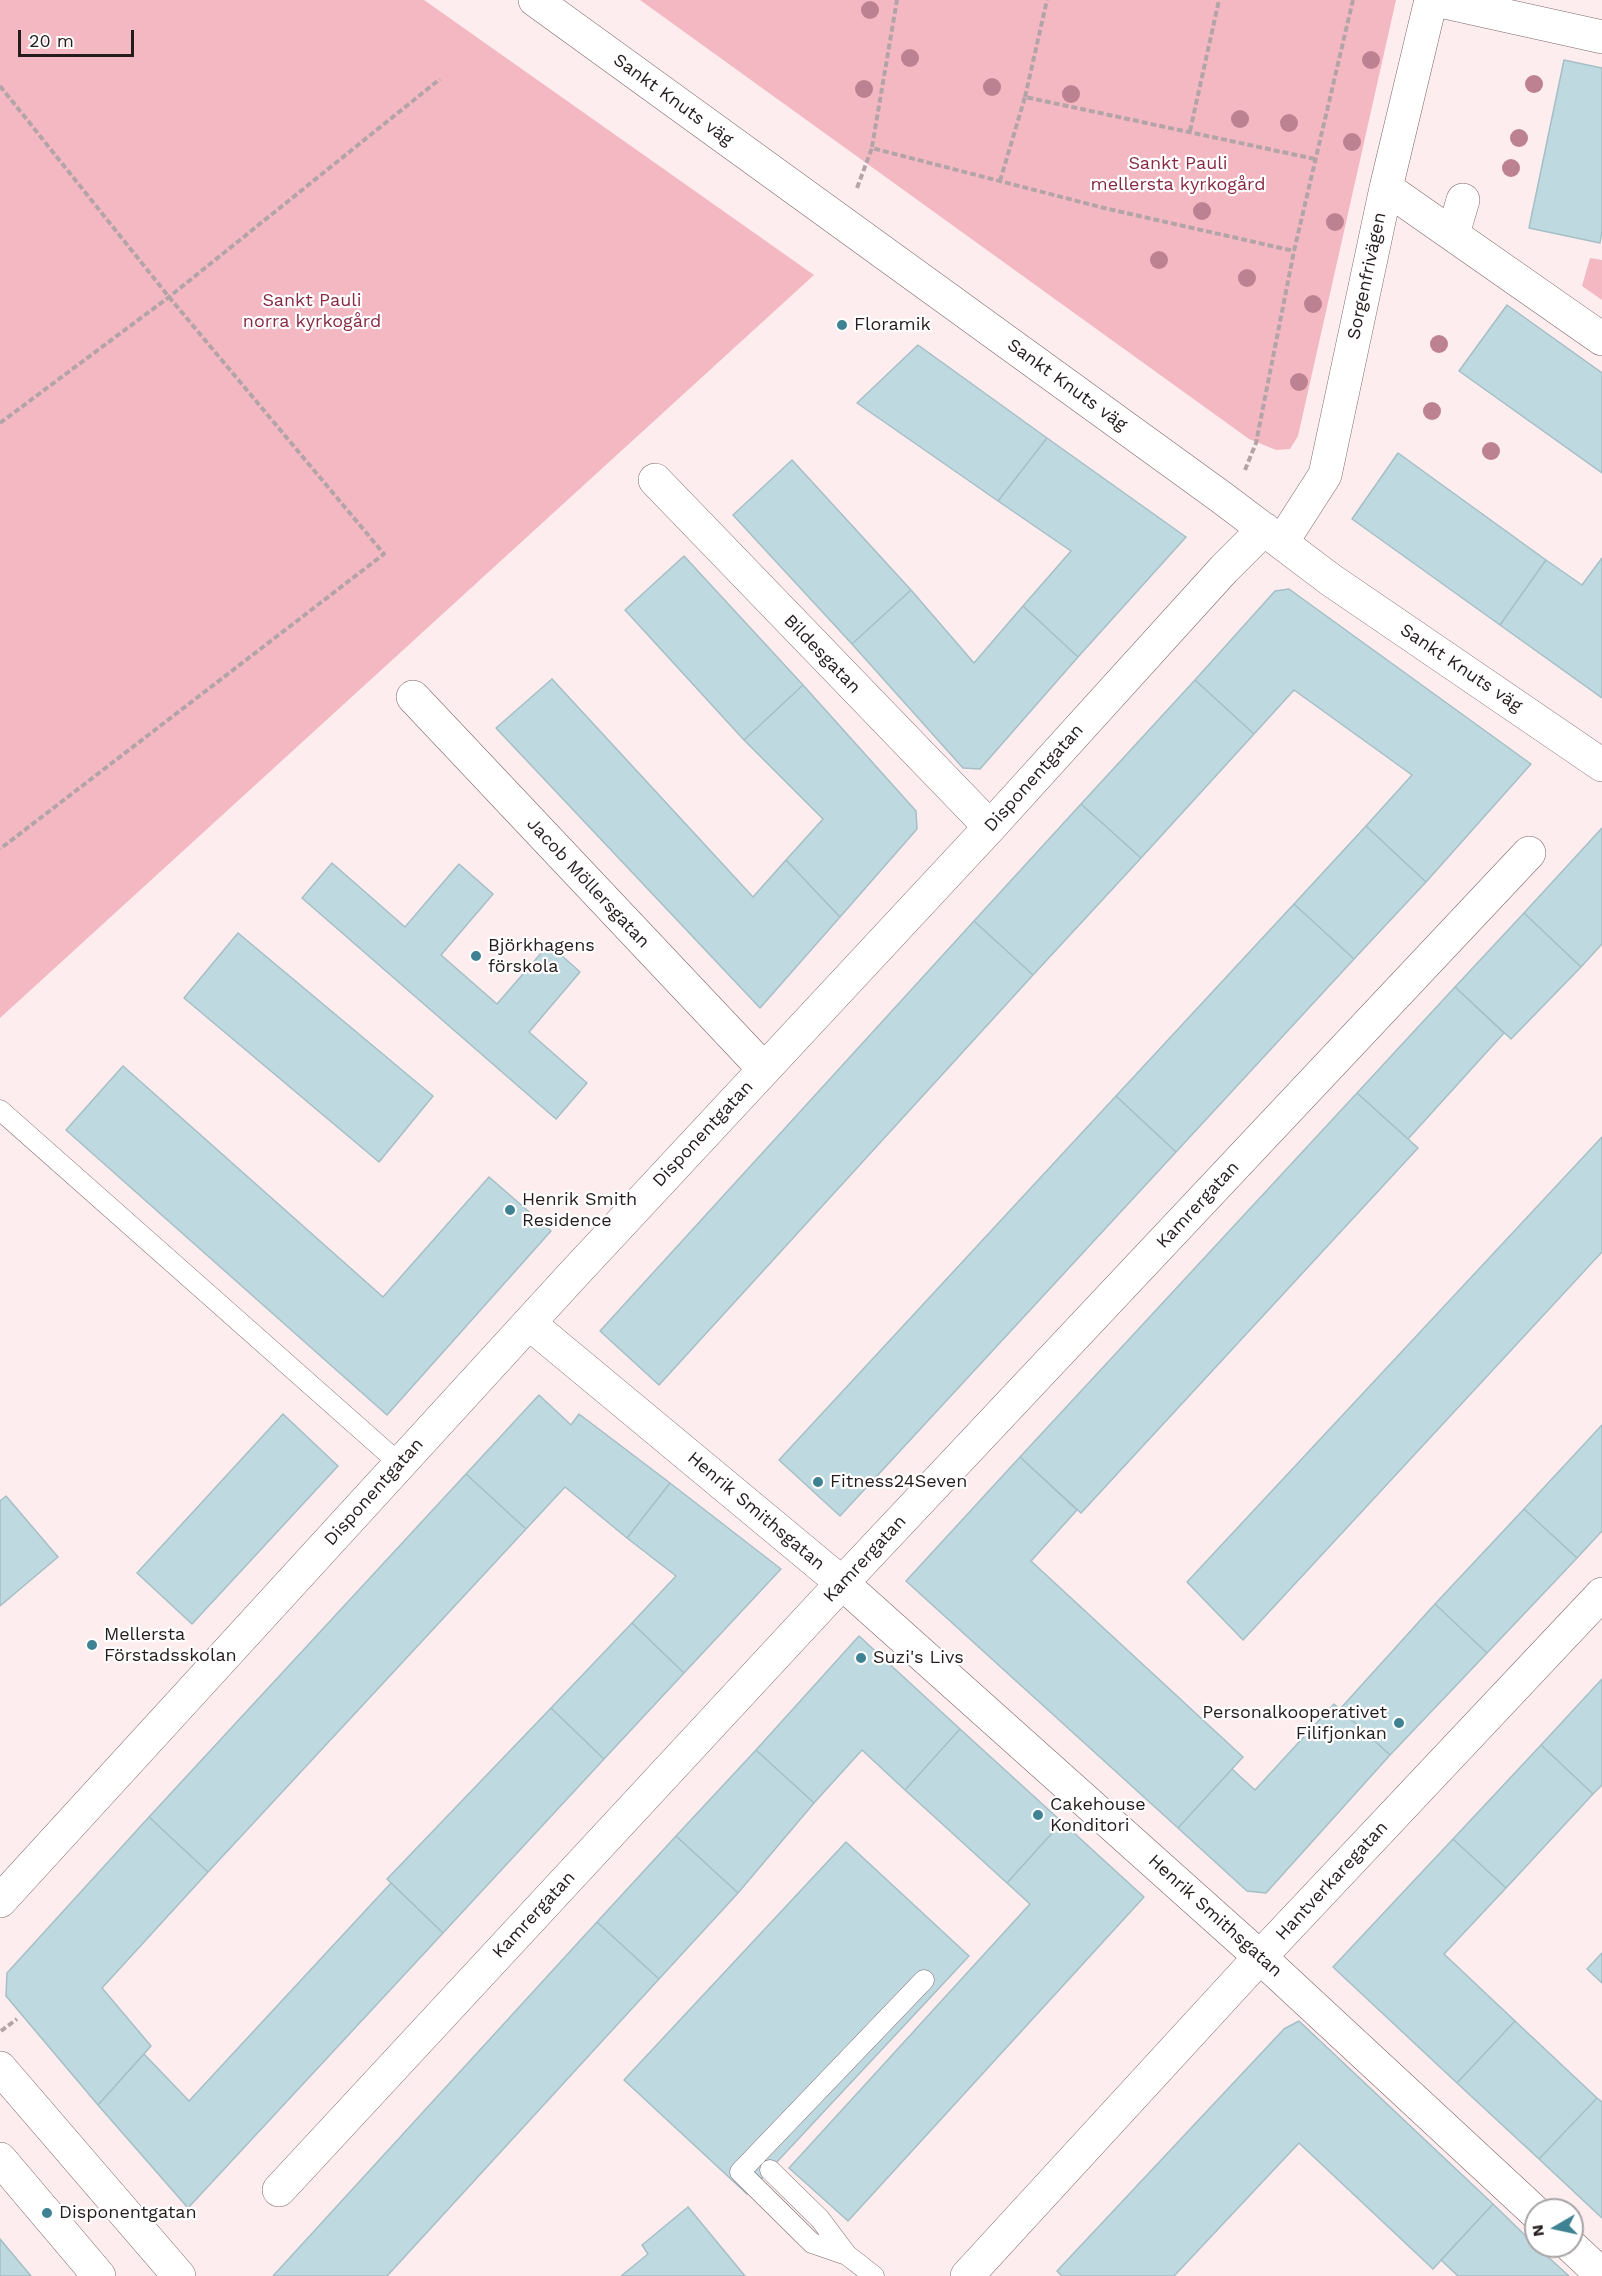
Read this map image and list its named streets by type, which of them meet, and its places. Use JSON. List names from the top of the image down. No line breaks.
{"streets":{"street":["Sankt Knuts väg","Sorgenfrivägen","Bildesgatan","Disponentgatan","Jacob Möllersgatan","Kamrergatan","Henrik Smithsgatan","Hantverkaregatan"]},"crossings":[["Sankt Knuts väg","Sorgenfrivägen"],["Sankt Knuts väg","Disponentgatan"],["Sorgenfrivägen","Disponentgatan"],["Bildesgatan","Disponentgatan"],["Disponentgatan","Jacob Möllersgatan"],["Disponentgatan","Henrik Smithsgatan"],["Kamrergatan","Henrik Smithsgatan"],["Henrik Smithsgatan","Hantverkaregatan"]],"parks":["Sankt Pauli mellersta kyrkogård","Sankt Pauli norra kyrkogård"],"places":["Floramik","Björkhagens förskola","Henrik Smith Residence","Fitness24Seven","Mellersta Förstadsskolan","Suzi's Livs","Personalkooperativet Filifjonkan","Cakehouse Konditori","Disponentgatan"],"scale_bar":"20 m","north":"left"}
